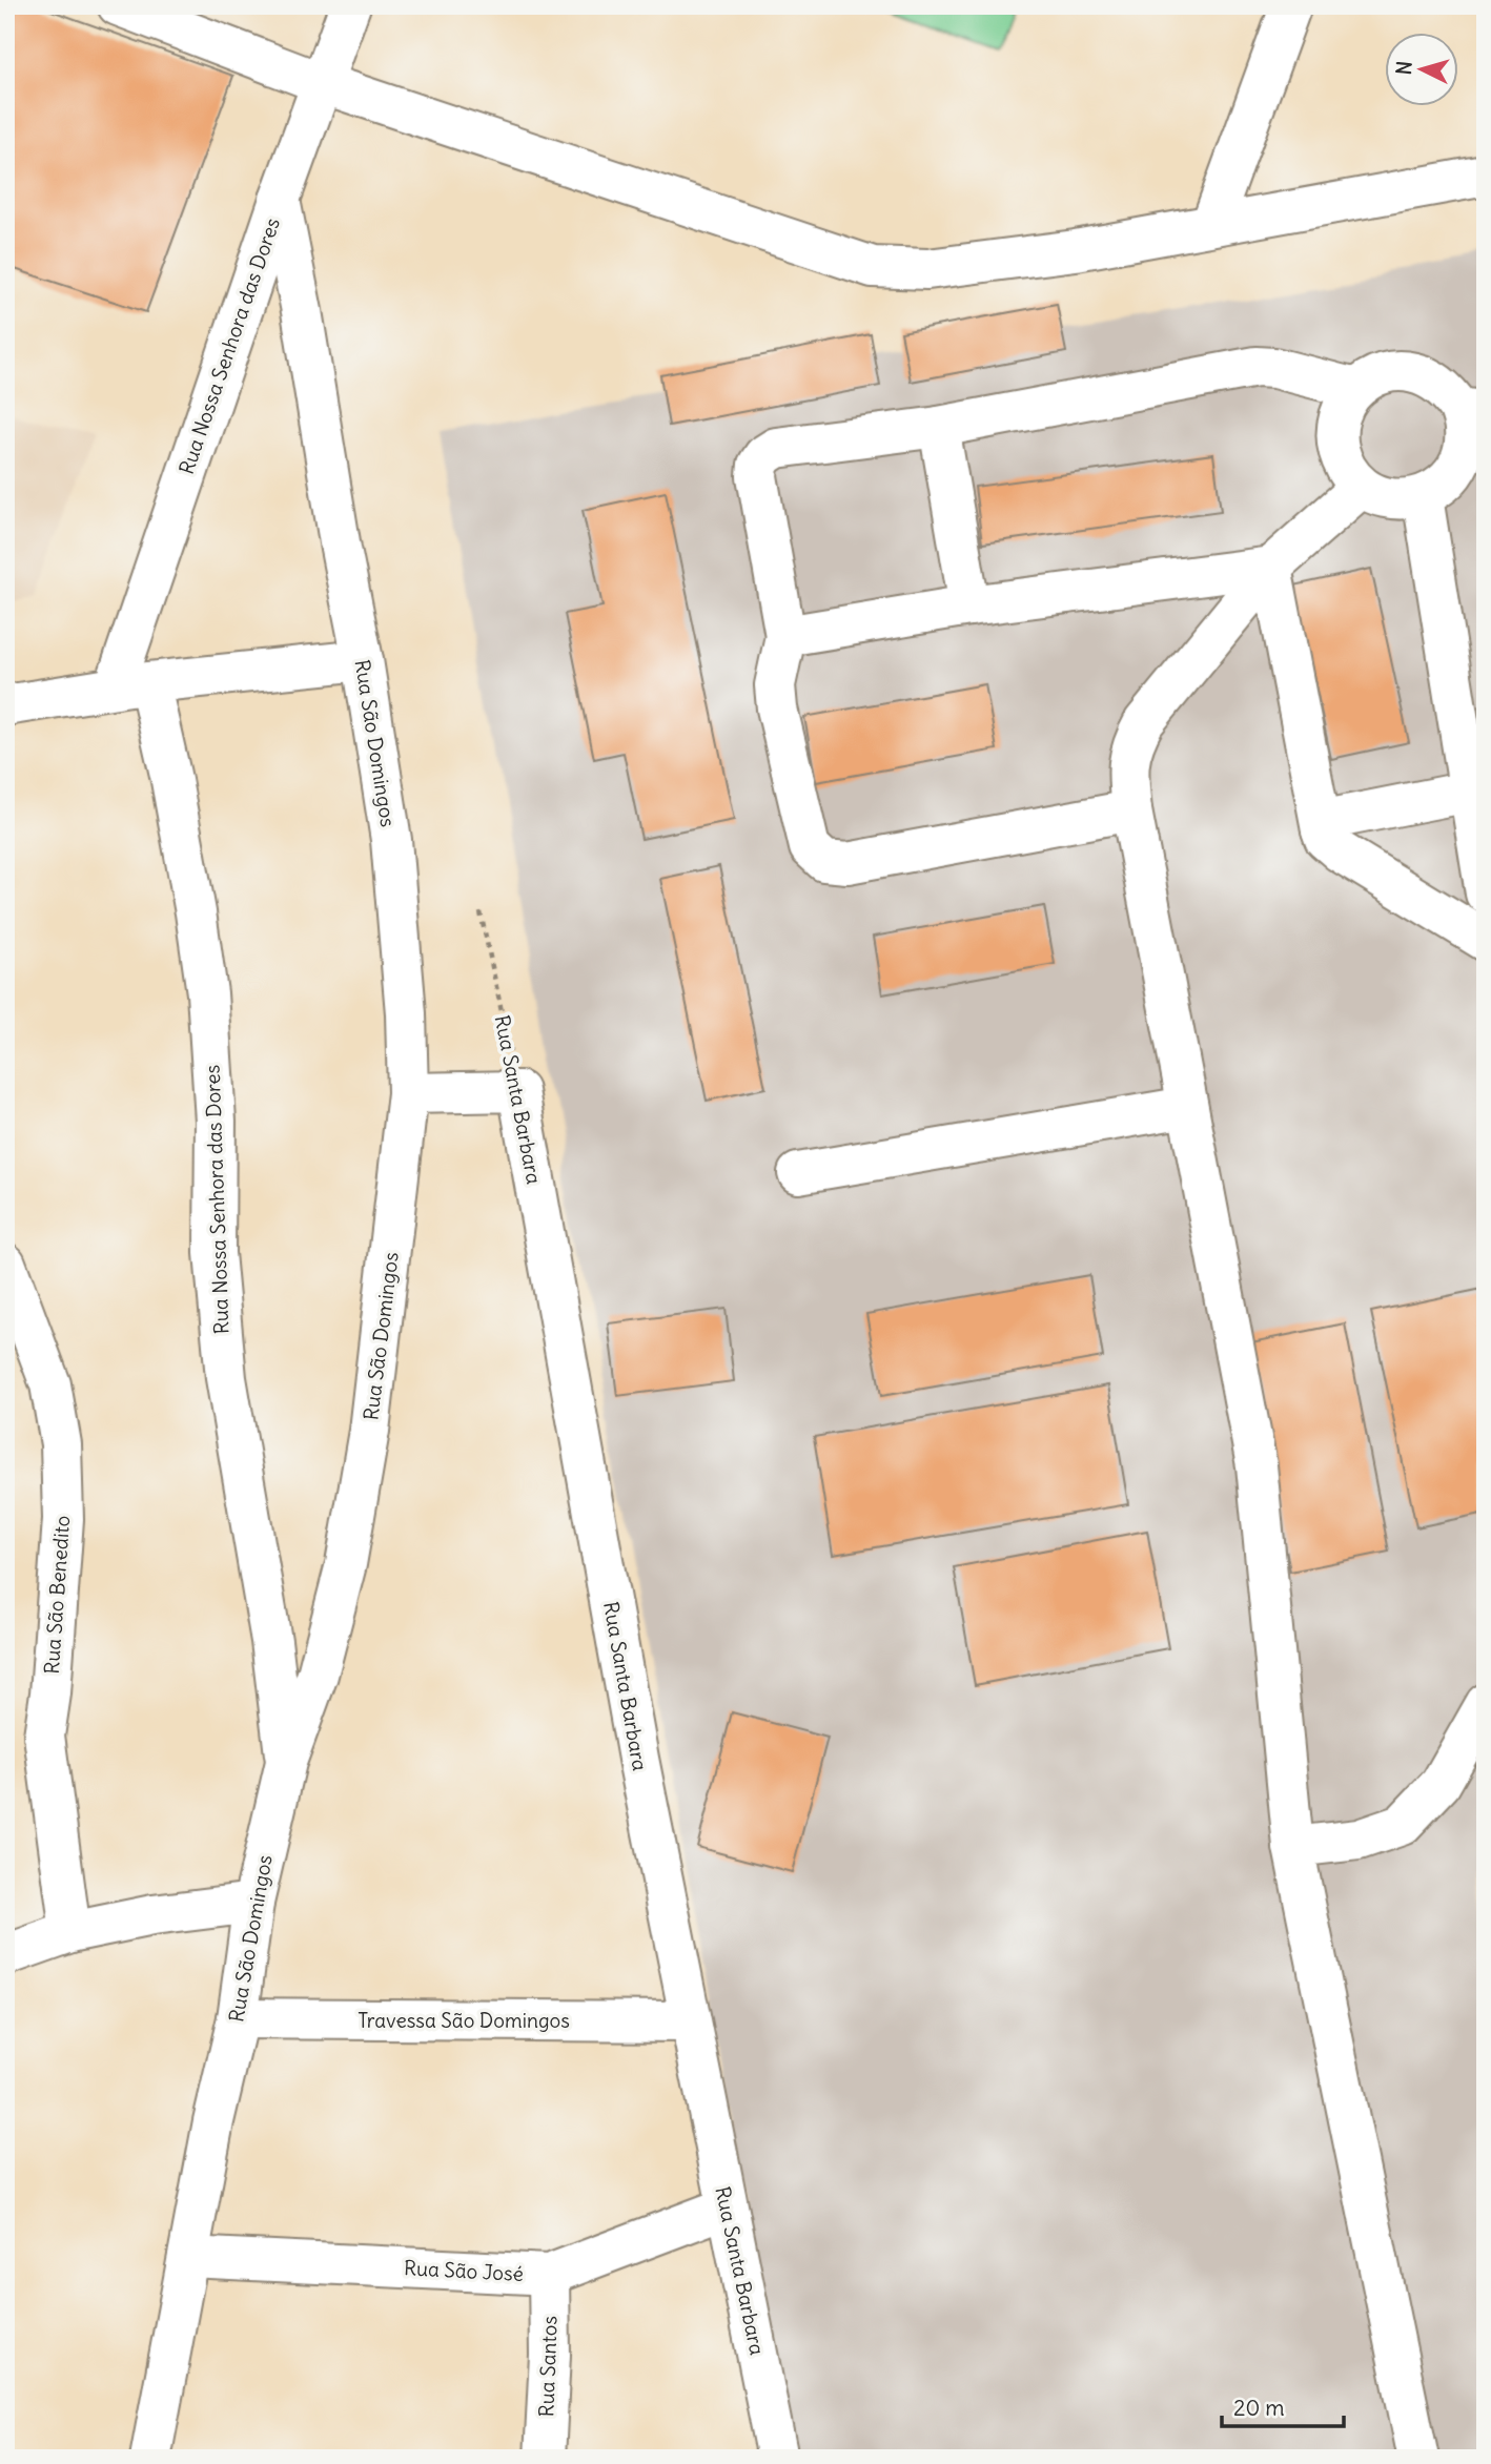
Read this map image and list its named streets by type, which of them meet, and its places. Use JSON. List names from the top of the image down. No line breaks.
{"streets":{"street":["Rua Nossa Senhora das Dores","Rua São Domingos","Rua Santa Barbara","Rua São Benedito","Travessa São Domingos","Rua São José","Rua Santos"]},"crossings":[["Rua Nossa Senhora das Dores","Rua São Domingos"],["Rua São Domingos","Travessa São Domingos"],["Rua São Domingos","Rua São José"],["Rua Santa Barbara","Travessa São Domingos"],["Rua Santa Barbara","Rua São José"],["Rua São José","Rua Santos"]],"scale_bar":"20 m","north":"left"}
